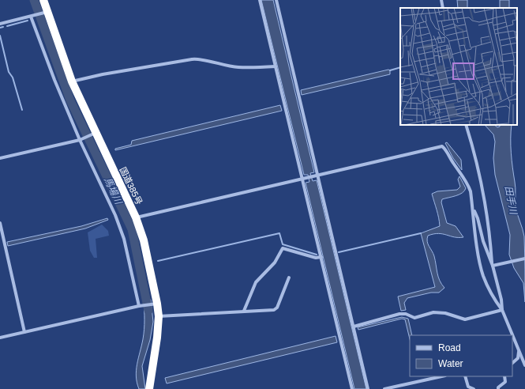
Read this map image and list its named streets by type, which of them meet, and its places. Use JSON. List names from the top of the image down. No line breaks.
{"streets":{"highway":["国道385号"]},"water":["馬場川","田手川"],"legend":["Road","Water"]}
